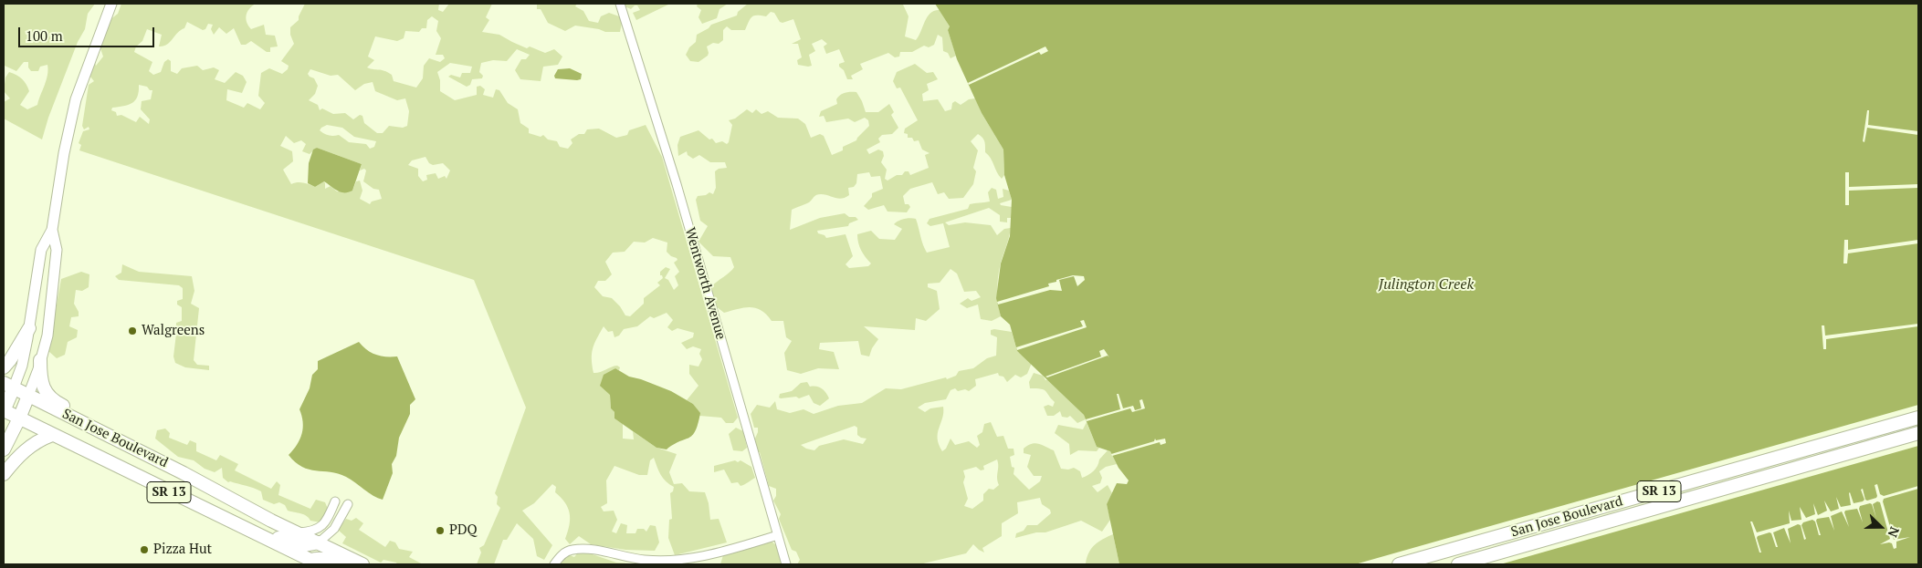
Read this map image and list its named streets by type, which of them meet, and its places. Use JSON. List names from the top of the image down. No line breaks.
{"streets":{"main road":["San Jose Boulevard","SR 13"],"street":["Wentworth Avenue"]},"crossings":[["San Jose Boulevard","SR 13"]],"water":["Julington Creek"],"places":["Walgreens","PDQ","Pizza Hut"],"scale_bar":"100 m","north":"right"}
